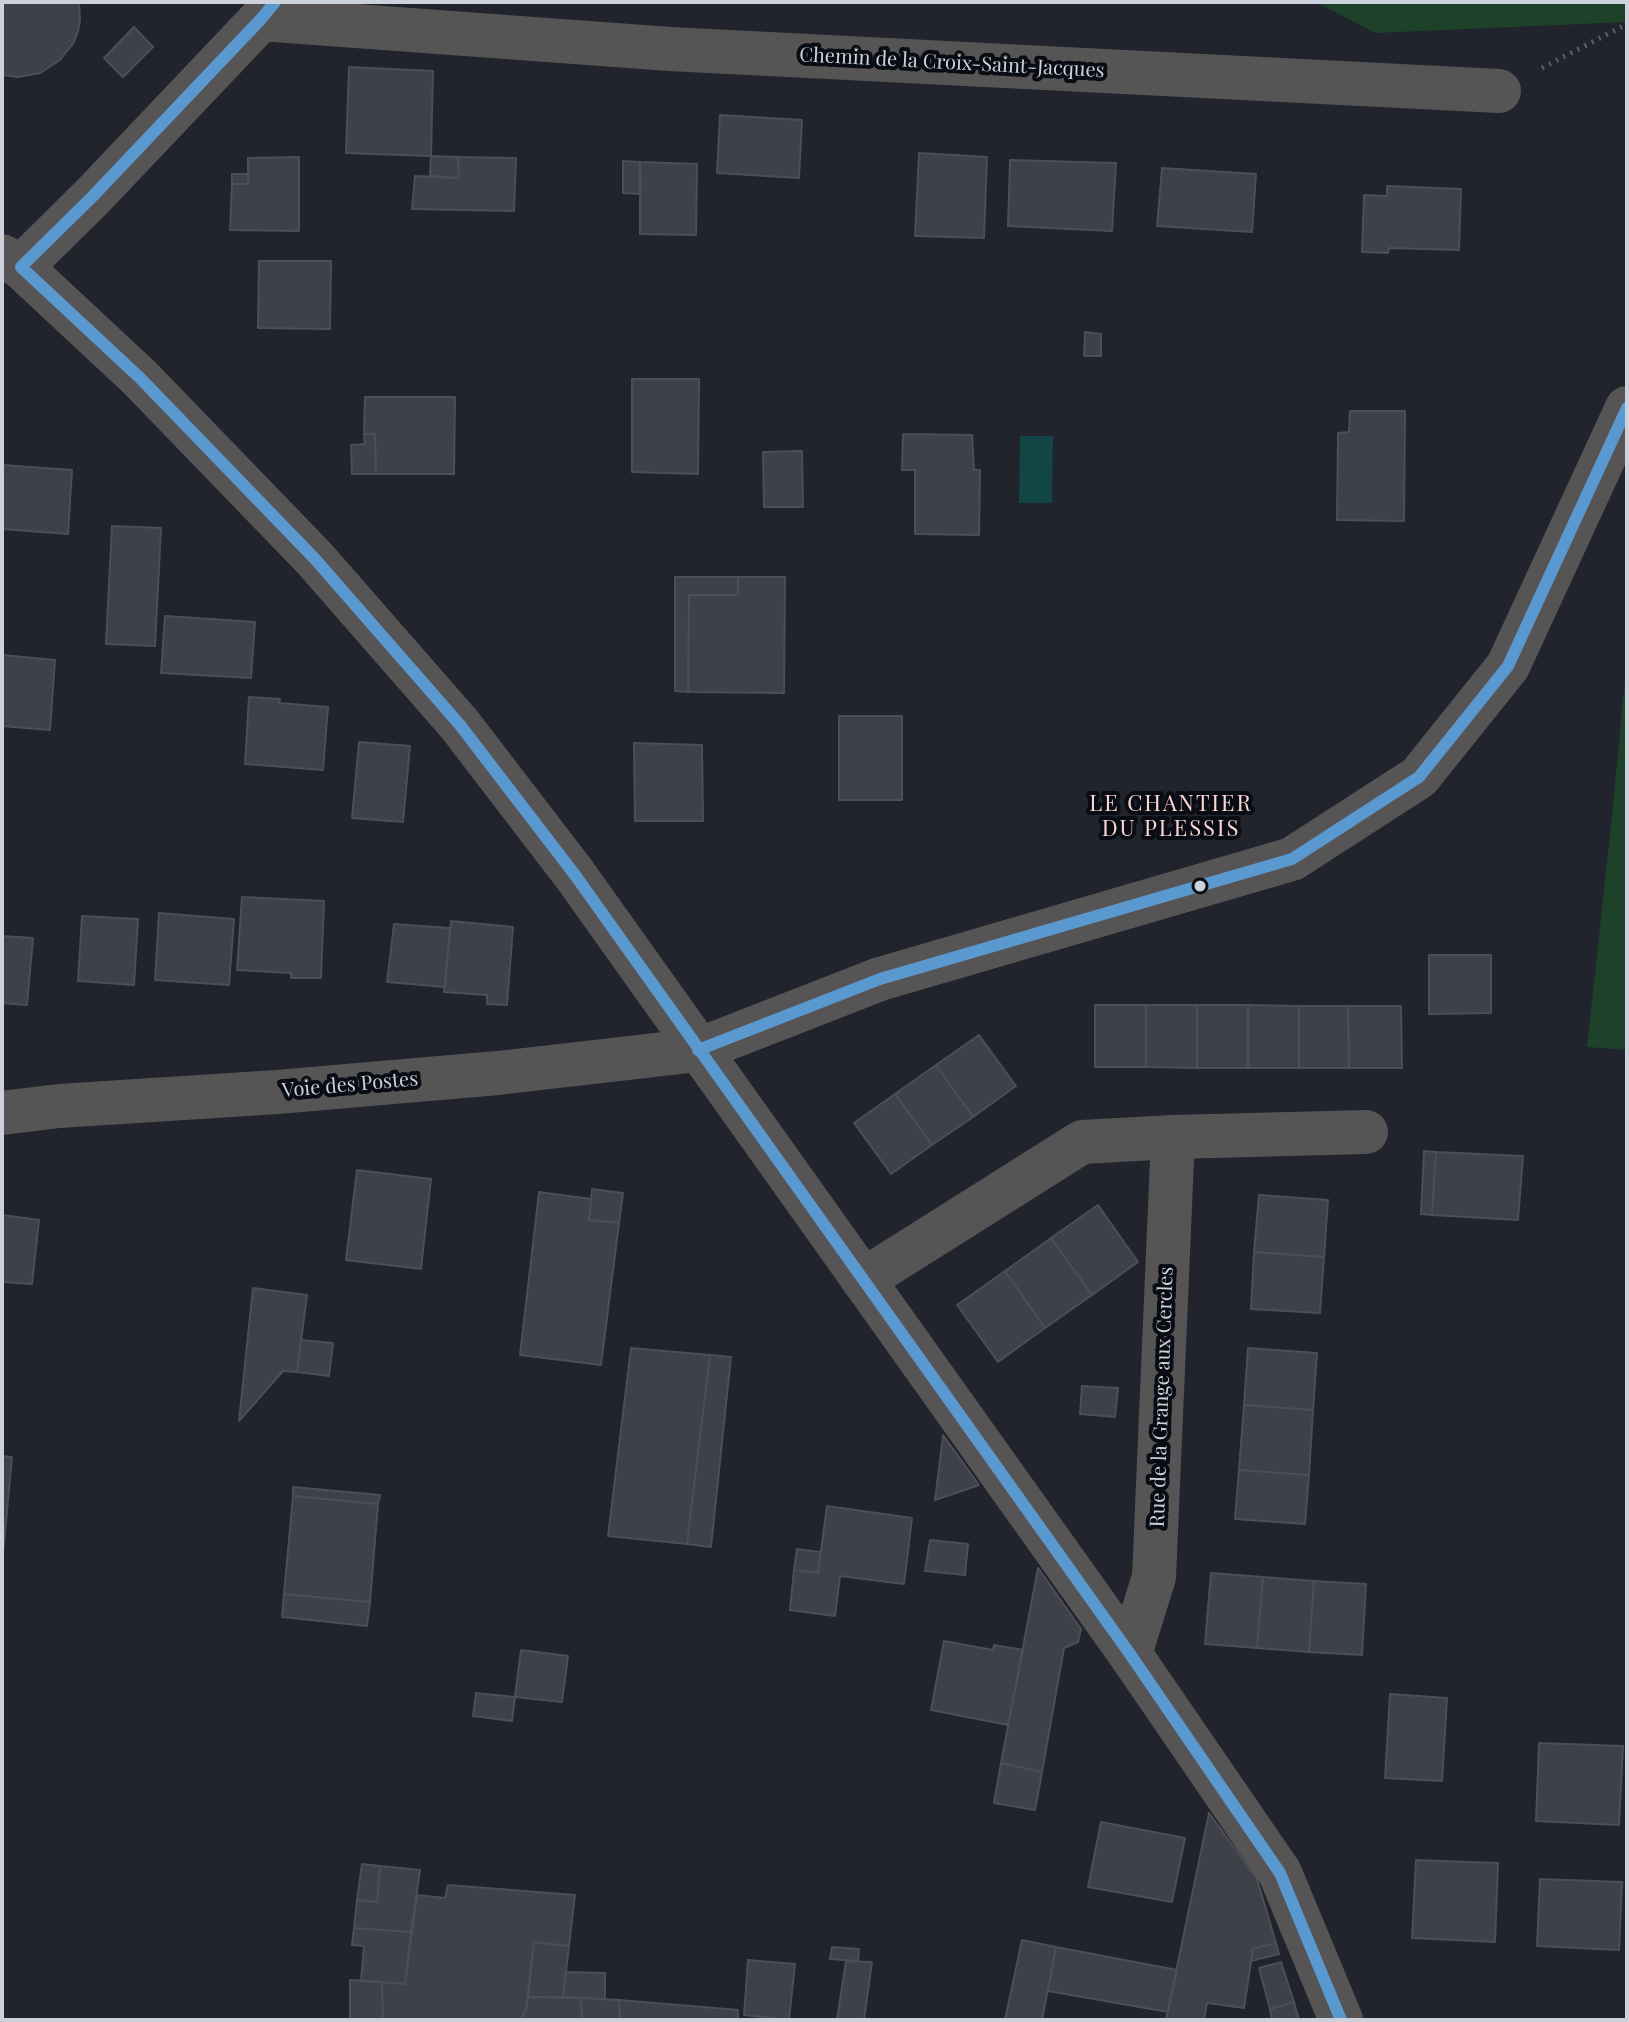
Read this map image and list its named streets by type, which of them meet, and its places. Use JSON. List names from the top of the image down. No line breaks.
{"streets":{"street":["Chemin de la Croix-Saint-Jacques","Voie des Postes","Rue de la Grange aux Cercles"]},"districts":["LE CHANTIER DU PLESSIS"]}
